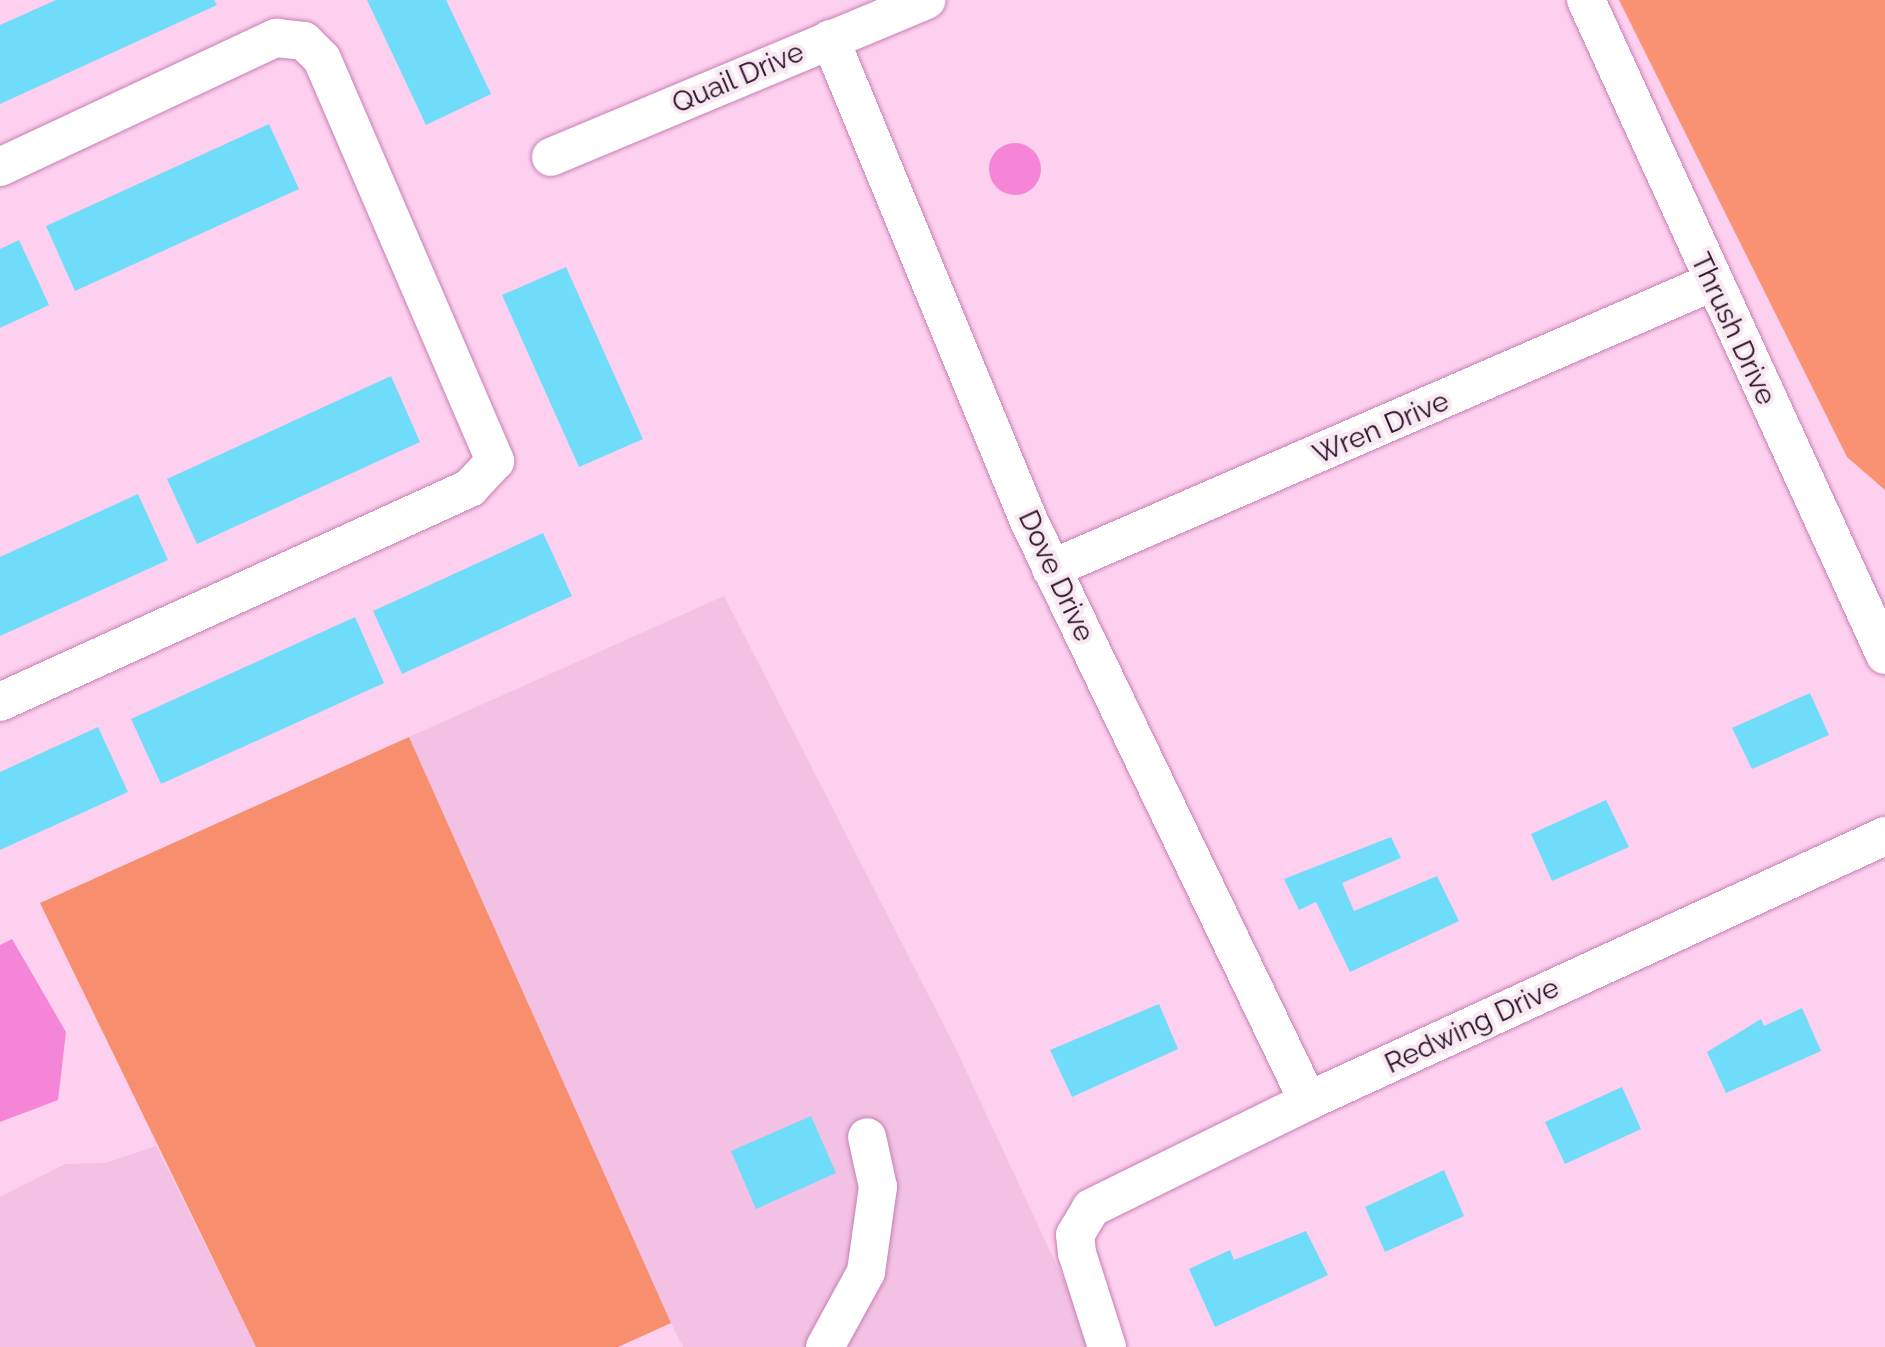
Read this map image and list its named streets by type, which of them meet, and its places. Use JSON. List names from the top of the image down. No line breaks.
{"streets":{"street":["Quail Drive","Thrush Drive","Wren Drive","Dove Drive","Redwing Drive"]},"crossings":[["Quail Drive","Dove Drive"],["Thrush Drive","Wren Drive"],["Wren Drive","Dove Drive"],["Dove Drive","Redwing Drive"]]}
